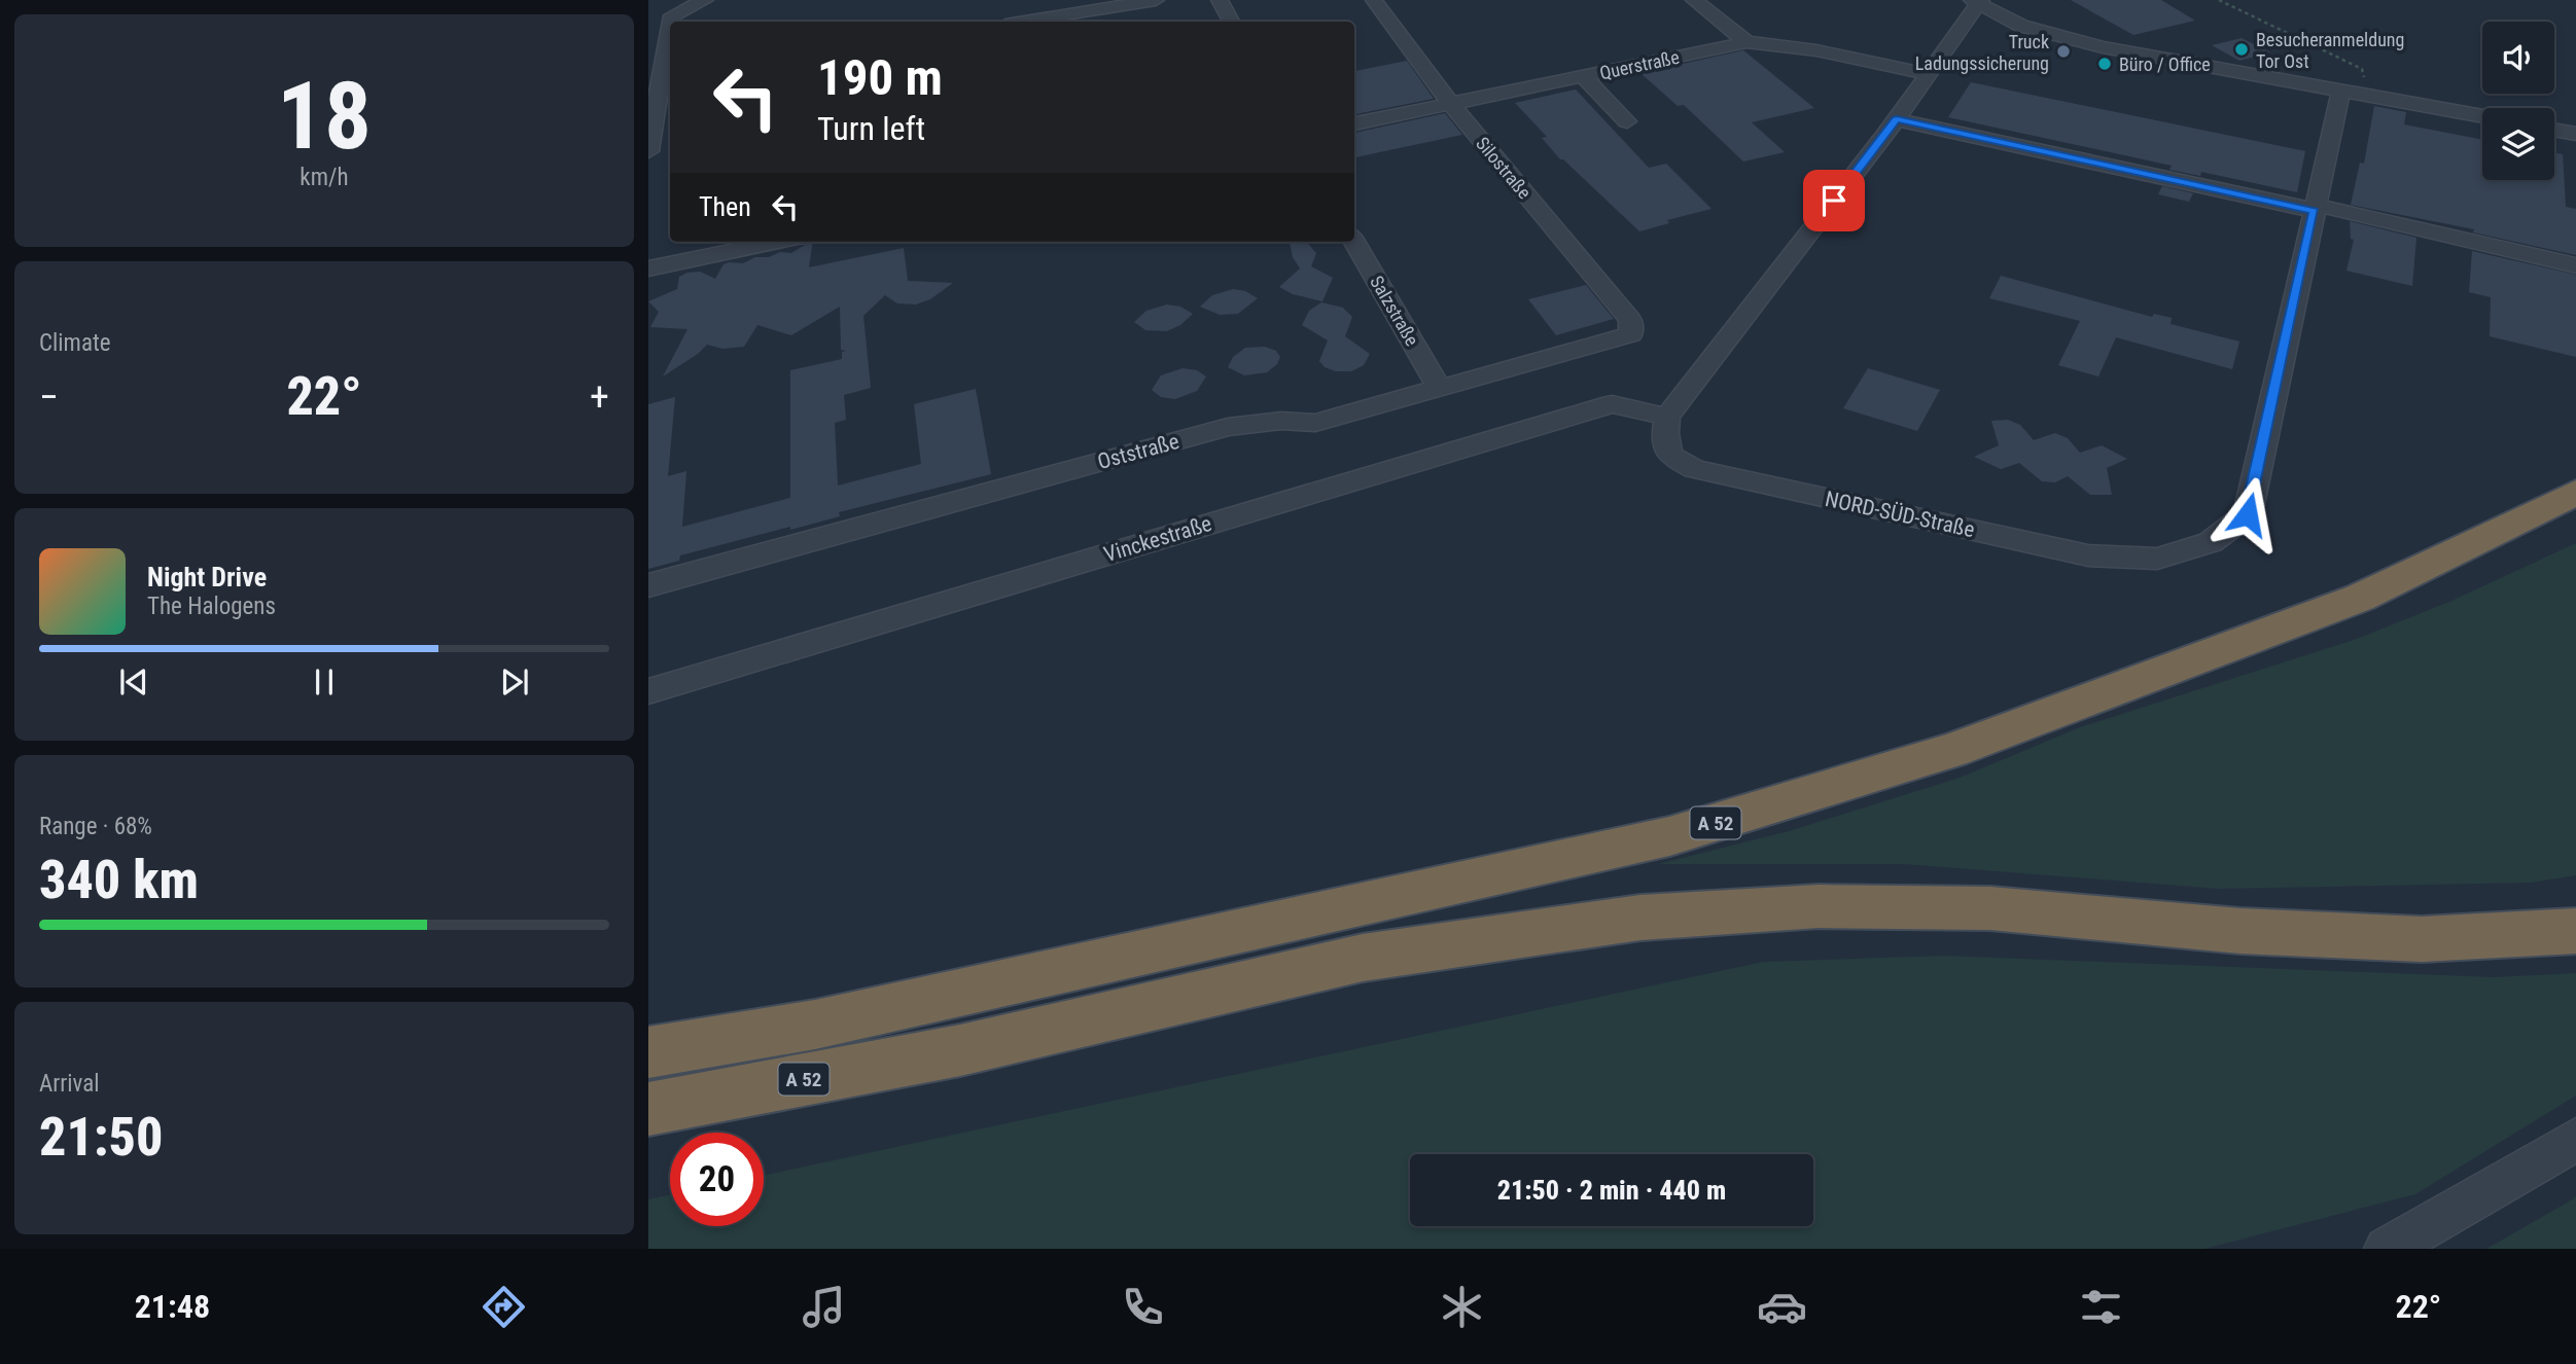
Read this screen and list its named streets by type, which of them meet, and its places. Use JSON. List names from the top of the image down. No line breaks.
{"streets":{"highway":["A 52"],"street":["Querstraße","Silostraße","Salzstraße","Oststraße","NORD-SÜD-Straße","Vinckestraße"]},"crossings":[["Querstraße","Silostraße"],["Silostraße","Oststraße"],["Salzstraße","Oststraße"],["NORD-SÜD-Straße","Vinckestraße"]],"places":["Besucheranmeldung Tor Ost","Truck Ladungssicherung","Büro / Office"],"page":{"tile":[["18","km/h"],"Climate",["Range · 68%","340 km"],["Arrival","21:50"]],"turn":["190 m","Turn left"],"then":"Then","heat":["−","22°","+"],"song":["Night Drive","The Halogens"],"limit":"20","trip":"21:50 · 2 min · 440 m","tabs":["21:48","22°"]}}
